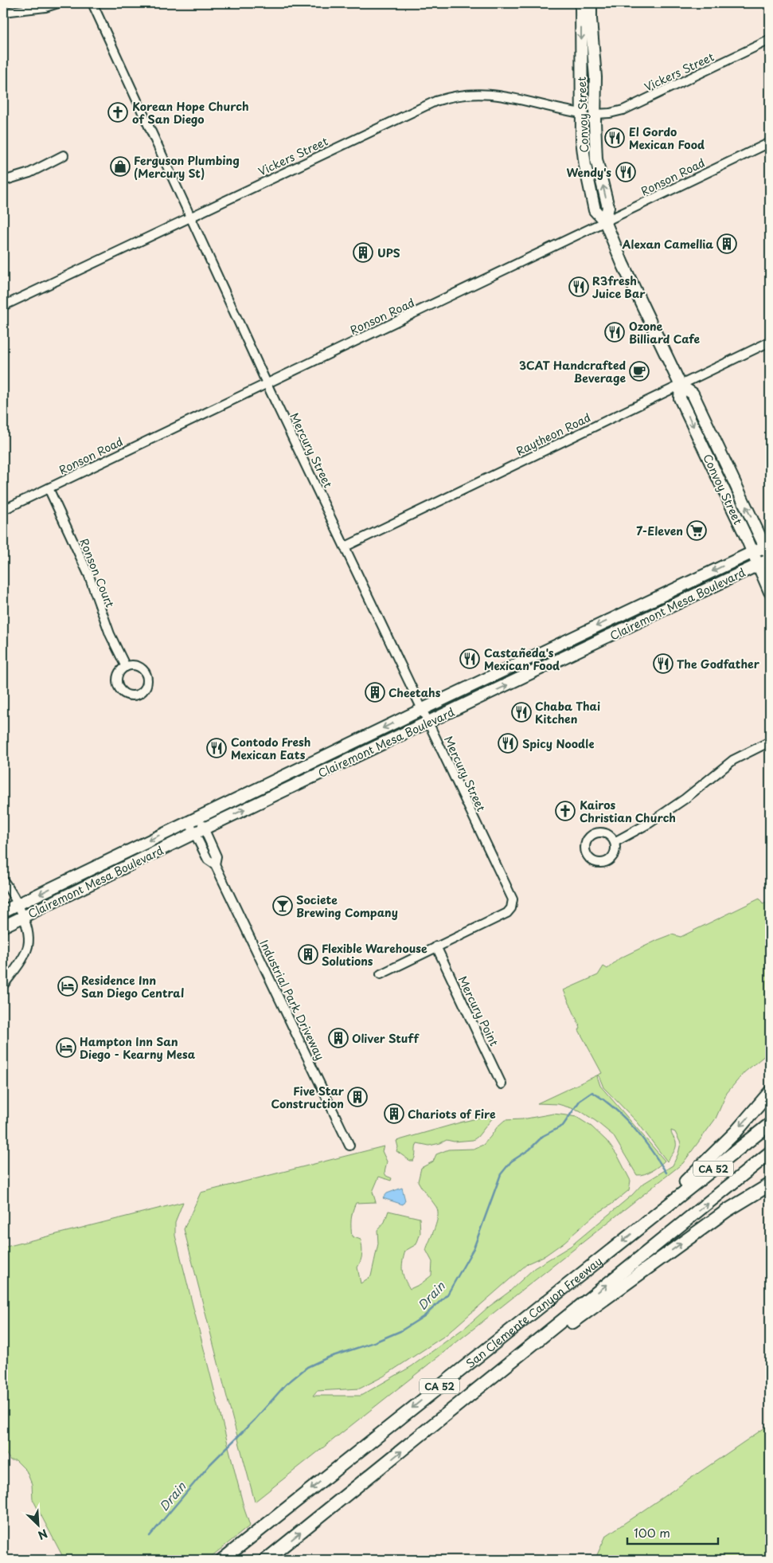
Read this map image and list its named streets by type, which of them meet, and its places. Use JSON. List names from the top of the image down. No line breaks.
{"streets":{"highway":["CA 52","San Clemente Canyon Freeway"],"main road":["Convoy Street","Clairemont Mesa Boulevard"],"street":["Vickers Street","Ronson Road","Raytheon Road","Mercury Street","Ronson Court","Industrial Park Driveway","Mercury Point"]},"crossings":[["Vickers Street","Convoy Street"],["Vickers Street","Mercury Street"],["Convoy Street","Ronson Road"],["Convoy Street","Raytheon Road"],["Convoy Street","Clairemont Mesa Boulevard"],["Ronson Road","Mercury Street"],["Ronson Road","Ronson Court"],["Raytheon Road","Mercury Street"],["Mercury Street","Clairemont Mesa Boulevard"],["Mercury Street","Mercury Point"],["Clairemont Mesa Boulevard","Industrial Park Driveway"]],"water":["Drain"],"places":{"church":["Korean Hope Church of San Diego","Kairos Christian Church"],"restaurant":["El Gordo Mexican Food","Wendy's","R3fresh Juice Bar","Ozone Billiard Cafe","Castañeda's Mexican Food","The Godfather","Chaba Thai Kitchen","Spicy Noodle","Contodo Fresh Mexican Eats"],"shop":["Ferguson Plumbing (Mercury St)"],"building":["Alexan Camellia","UPS","Cheetahs","Flexible Warehouse Solutions","Oliver Stuff","Five Star Construction","Chariots of Fire"],"cafe":["3CAT Handcrafted Beverage"],"supermarket":["7-Eleven"],"bar":["Societe Brewing Company"],"hotel":["Residence Inn San Diego Central","Hampton Inn San Diego - Kearny Mesa"]},"scale_bar":"100 m","north":"bottom right"}
